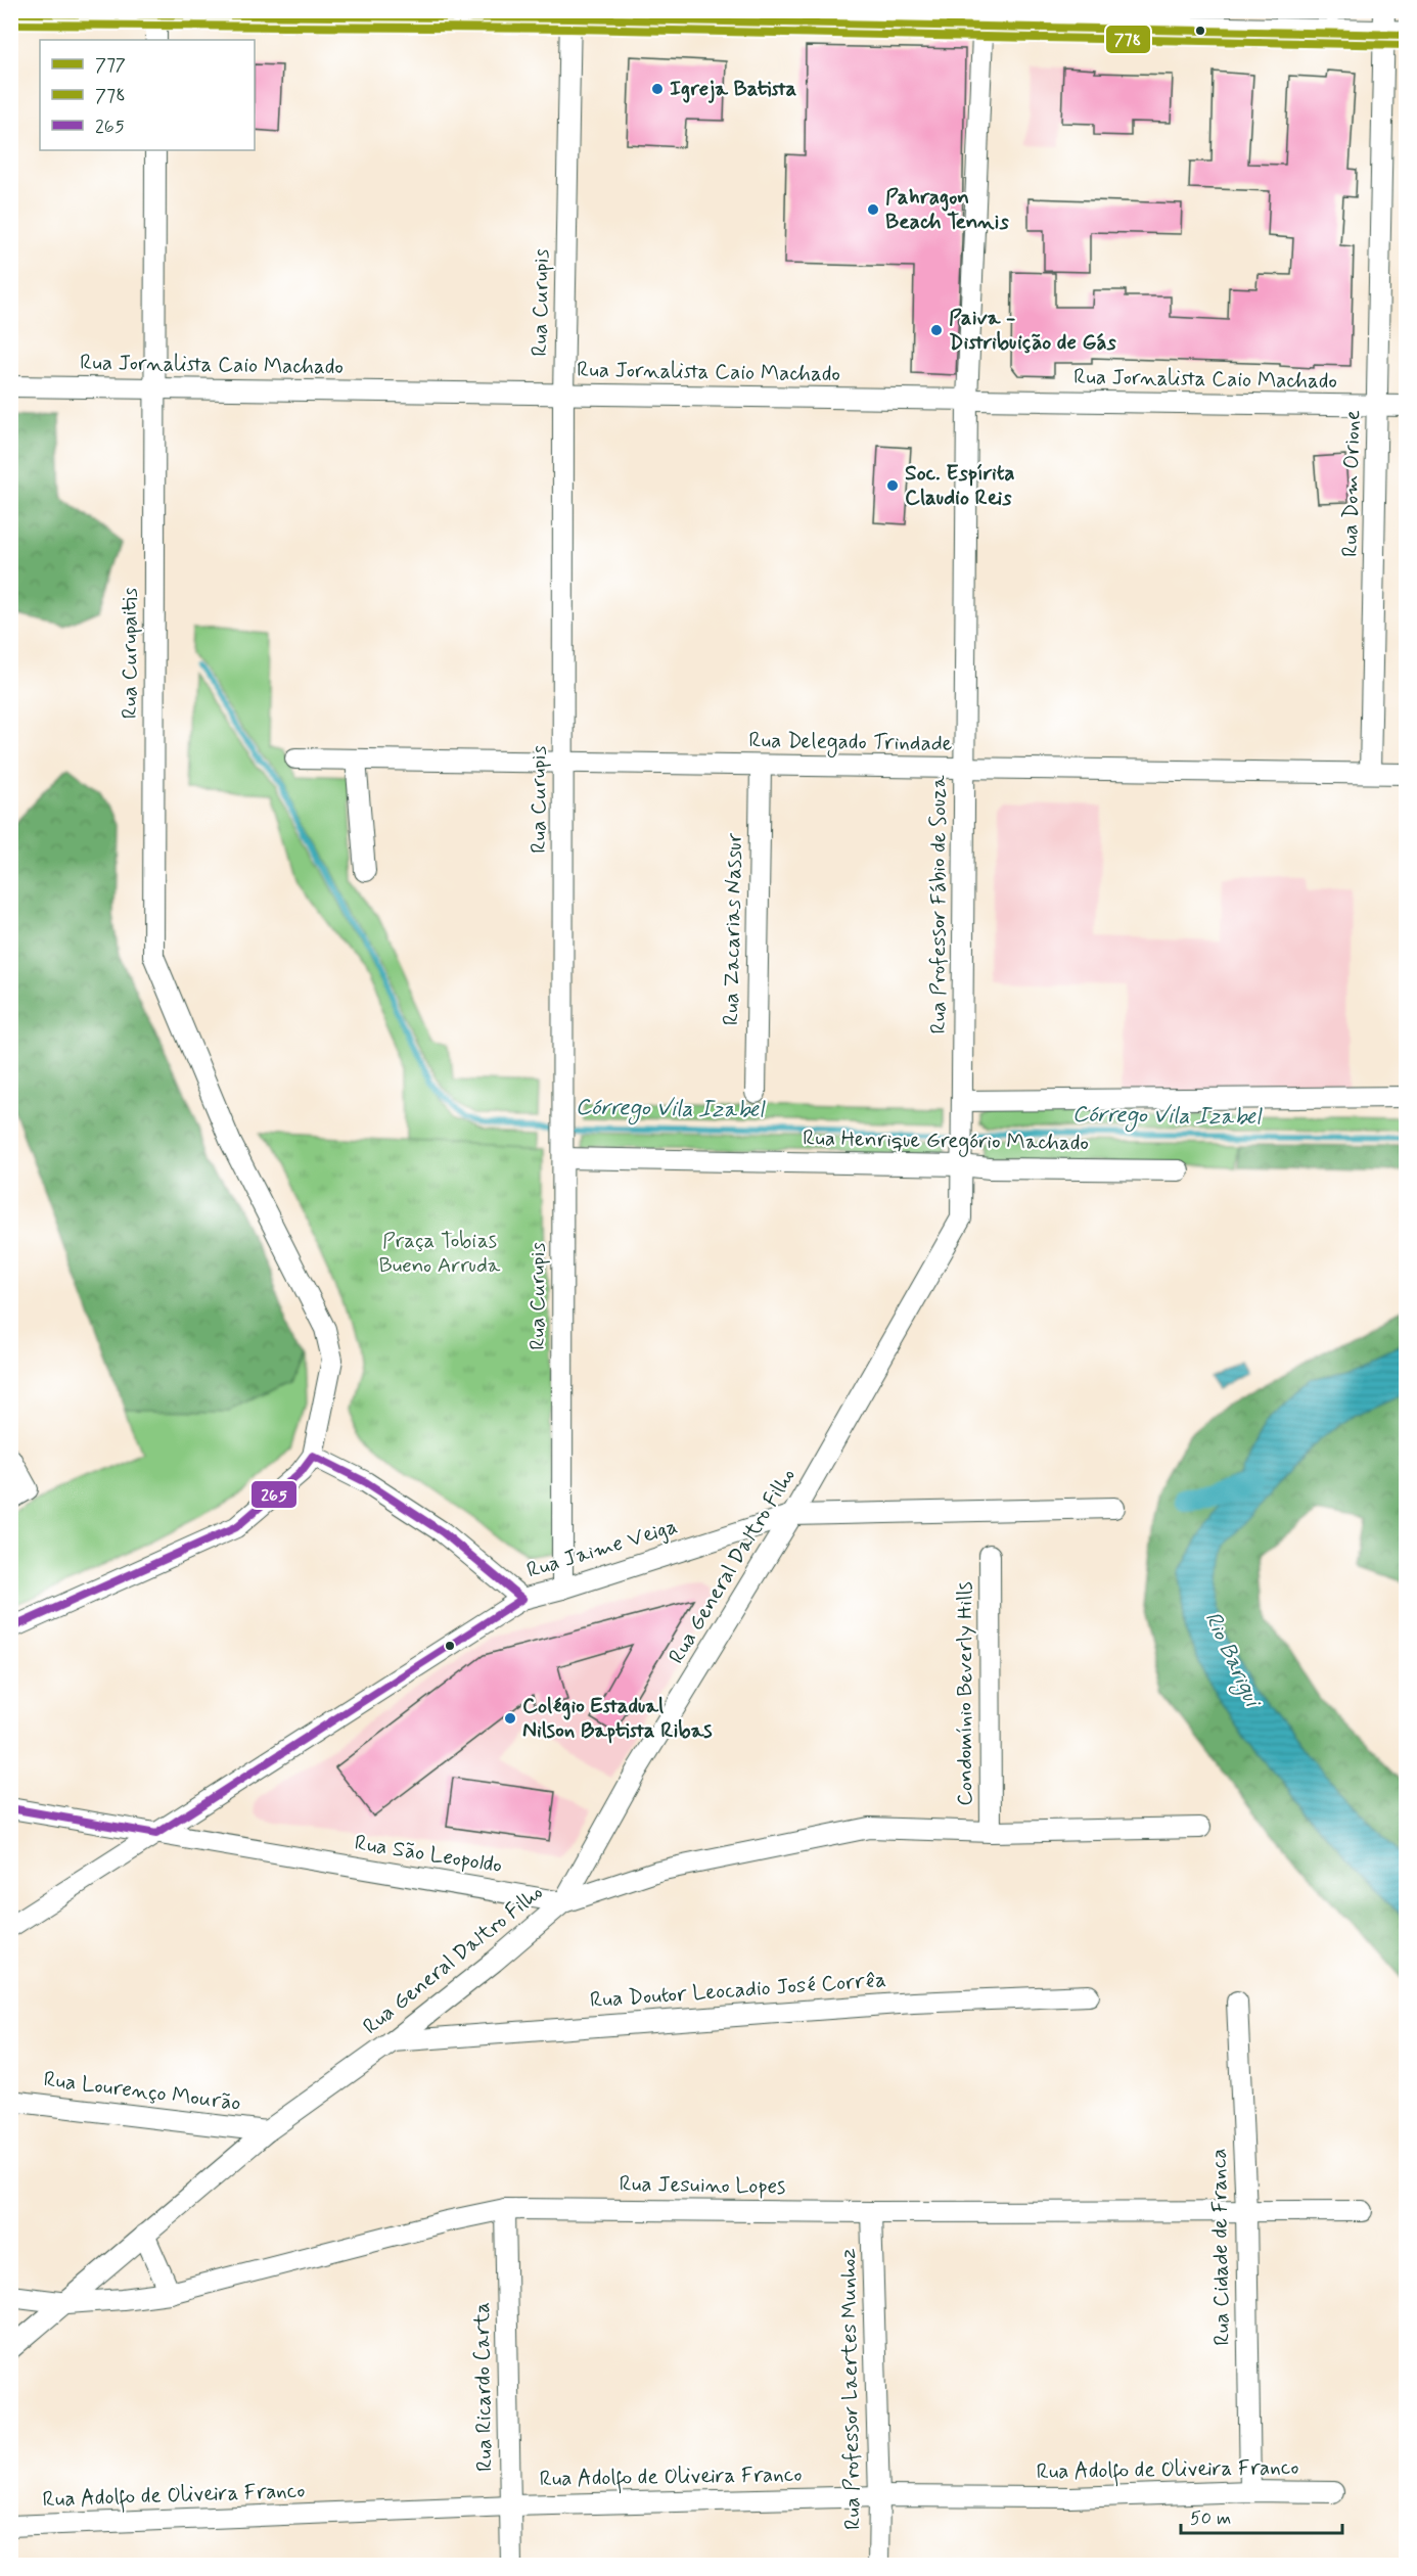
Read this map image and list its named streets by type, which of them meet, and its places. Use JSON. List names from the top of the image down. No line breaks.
{"streets":{"street":["Rua Curupis","Rua Jornalista Caio Machado","Rua Dom Orione","Rua Curupaitis","Rua Delegado Trindade","Rua Professor Fábio de Souza","Rua Zacarias Nassur","Rua Henrique Gregório Machado","Rua Jaime Veiga","Rua General Daltro Filho","Condomínio Beverly Hills","Rua São Leopoldo","Rua Doutor Leocadio José Corrêa","Rua Lourenço Mourão","Rua Jesuino Lopes","Rua Cidade de Franca","Rua Ricardo Carta","Rua Professor Laertes Munhoz","Rua Adolfo de Oliveira Franco"]},"crossings":[["Rua Curupis","Rua Jornalista Caio Machado"],["Rua Curupis","Rua Delegado Trindade"],["Rua Curupis","Rua Henrique Gregório Machado"],["Rua Curupis","Rua Jaime Veiga"],["Rua Jornalista Caio Machado","Rua Dom Orione"],["Rua Jornalista Caio Machado","Rua Curupaitis"],["Rua Jornalista Caio Machado","Rua Professor Fábio de Souza"],["Rua Dom Orione","Rua Delegado Trindade"],["Rua Delegado Trindade","Rua Professor Fábio de Souza"],["Rua Delegado Trindade","Rua Zacarias Nassur"],["Rua Professor Fábio de Souza","Rua Henrique Gregório Machado"],["Rua Professor Fábio de Souza","Rua General Daltro Filho"],["Rua Henrique Gregório Machado","Rua General Daltro Filho"],["Rua Jaime Veiga","Rua General Daltro Filho"],["Rua Jaime Veiga","Rua São Leopoldo"],["Rua General Daltro Filho","Rua São Leopoldo"],["Rua General Daltro Filho","Rua Doutor Leocadio José Corrêa"],["Rua General Daltro Filho","Rua Lourenço Mourão"],["Rua General Daltro Filho","Rua Jesuino Lopes"],["Condomínio Beverly Hills","Rua São Leopoldo"],["Rua Jesuino Lopes","Rua Cidade de Franca"],["Rua Jesuino Lopes","Rua Ricardo Carta"],["Rua Jesuino Lopes","Rua Professor Laertes Munhoz"],["Rua Cidade de Franca","Rua Adolfo de Oliveira Franco"],["Rua Ricardo Carta","Rua Adolfo de Oliveira Franco"],["Rua Professor Laertes Munhoz","Rua Adolfo de Oliveira Franco"]],"water":["Córrego Vila Izabel","Rio Barigui"],"parks":["Praça Tobias Bueno Arruda"],"places":["Igreja Batista","Pahragon Beach Tennis","Paiva - Distribuição de Gás","Soc. Espírita Claudio Reis","Colégio Estadual Nilson Baptista Ribas"],"lines":["transit line 777","transit line 778","transit line 265"],"legend":["777","778","265"],"scale_bar":"50 m"}
